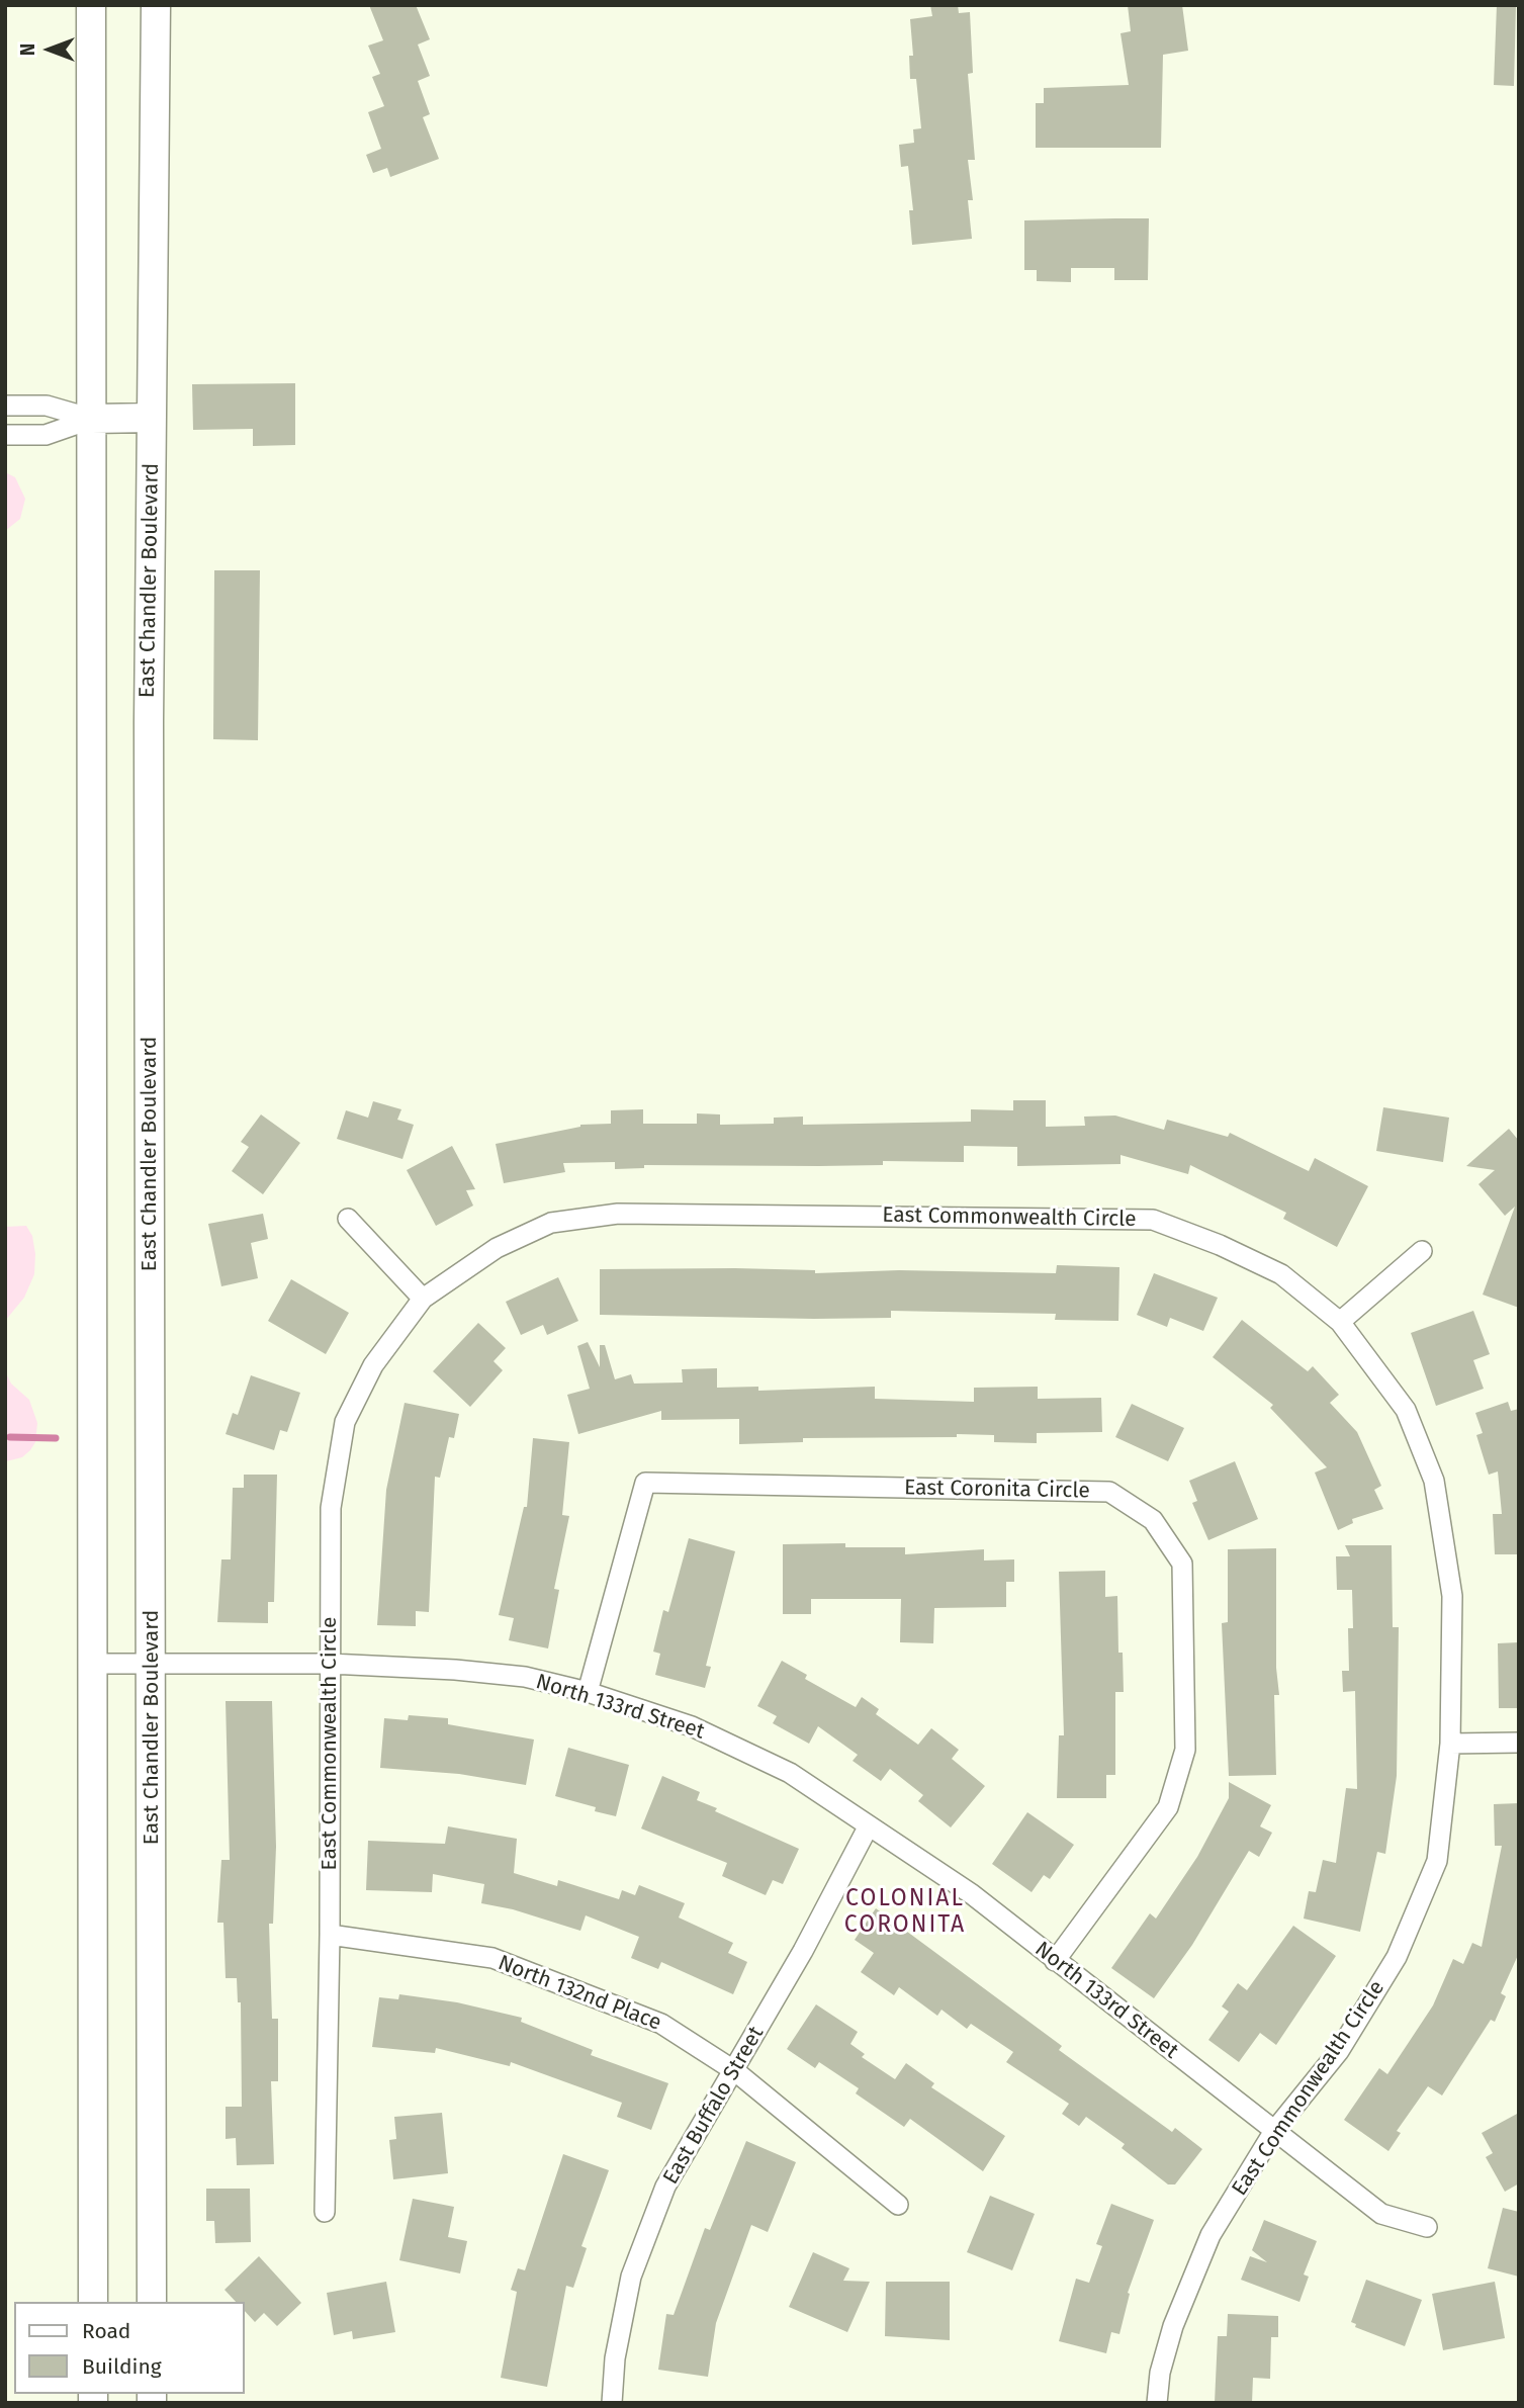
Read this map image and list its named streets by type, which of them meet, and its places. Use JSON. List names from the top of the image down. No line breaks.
{"streets":{"main road":["East Chandler Boulevard"],"street":["East Commonwealth Circle","East Coronita Circle","North 133rd Street","North 132nd Place","East Buffalo Street"]},"crossings":[["East Chandler Boulevard","North 133rd Street"],["East Commonwealth Circle","North 133rd Street"],["East Commonwealth Circle","North 132nd Place"],["East Coronita Circle","North 133rd Street"],["North 133rd Street","East Buffalo Street"],["North 132nd Place","East Buffalo Street"]],"districts":["COLONIAL CORONITA"],"legend":["Road","Building"],"north":"left"}
